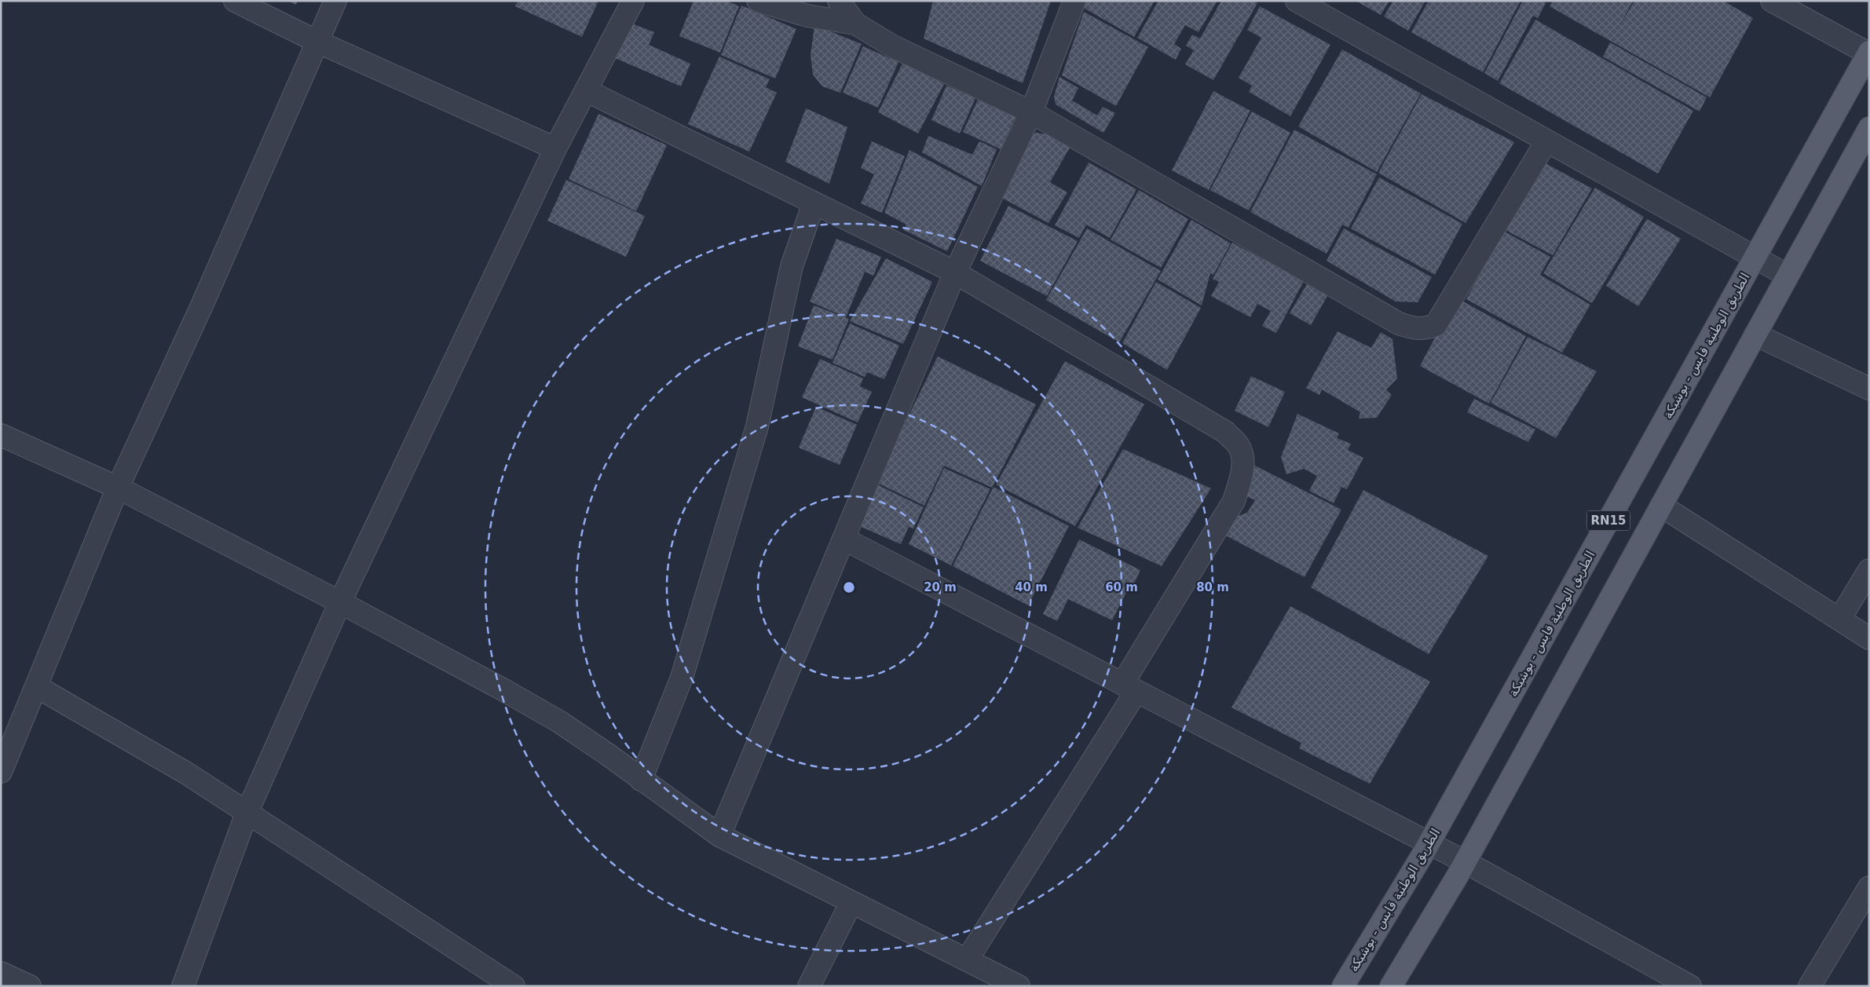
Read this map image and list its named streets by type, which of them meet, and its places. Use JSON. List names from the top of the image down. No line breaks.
{"streets":{"main road":["الطريق الوطنية قابس - بوشبكة","RN15"]},"rings":["20 m","40 m","60 m","80 m"]}
